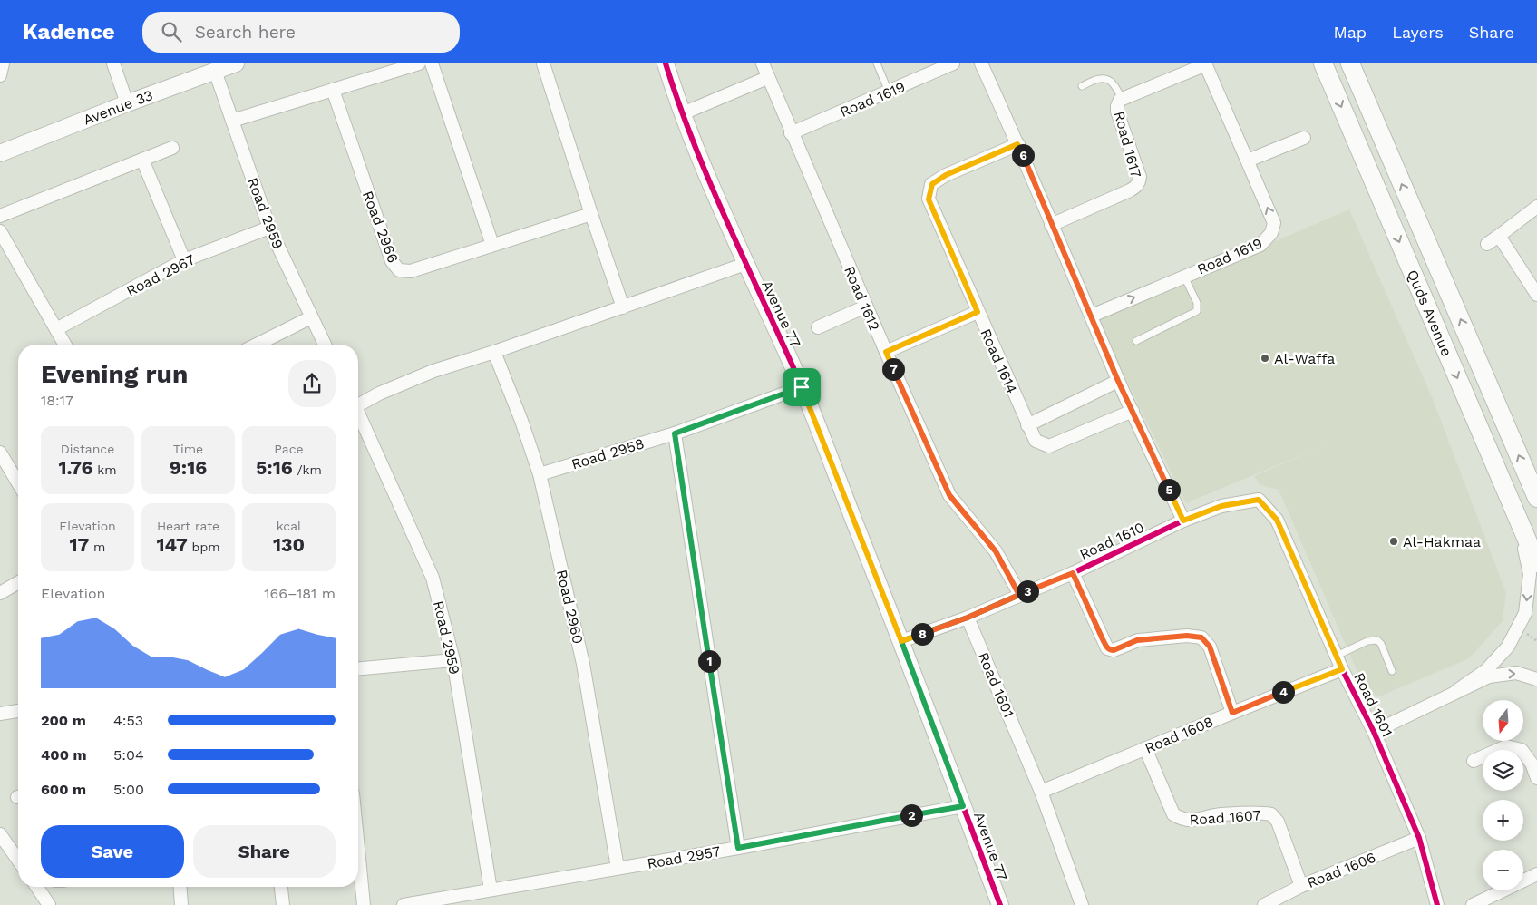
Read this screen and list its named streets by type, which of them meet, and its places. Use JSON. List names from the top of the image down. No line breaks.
{"streets":{"main road":["Quds Avenue"],"street":["Road 1619","Avenue 33","Road 1617","Road 2959","Road 2966","Road 2967","Road 1612","Avenue 77","Road 1614","Road 2958","Road 1610","Road 2960","Road 1601","Road 1608","Road 1607","Road 2957","Road 1606"]},"crossings":[["Road 1619","Road 1617"],["Road 1619","Road 1612"],["Avenue 33","Road 2959"],["Road 2959","Road 2967"],["Road 2959","Road 2957"],["Road 1612","Road 1610"],["Quds Avenue","Road 1601"],["Avenue 77","Road 2958"],["Avenue 77","Road 1610"],["Avenue 77","Road 2957"],["Road 2958","Road 2960"],["Road 1610","Road 1601"],["Road 2960","Road 2957"],["Road 1601","Road 1608"],["Road 1601","Road 1606"],["Road 1608","Road 1607"],["Road 1607","Road 1606"]],"places":["Al-Waffa","Al-Hakmaa"],"north":"bottom","page":{"header":"Kadence","search":"Search here","nav":["Map","Layers","Share"],"pins":["6","7","5","3","8","1","4","2"],"heading":["Evening run","18:17"],"stats":[["Distance","1.76 km"],["Time","9:16"],["Pace","5:16 /km"],["Elevation","17 m"],["Heart rate","147 bpm"],["kcal","130"]],"chart":["Elevation","166–181 m"],"map_buttons":["+","−"],"list":[{"name":"200 m","note":"4:53"},{"name":"400 m","note":"5:04"},{"name":"600 m","note":"5:00"}],"buttons":["Save","Share"]}}
